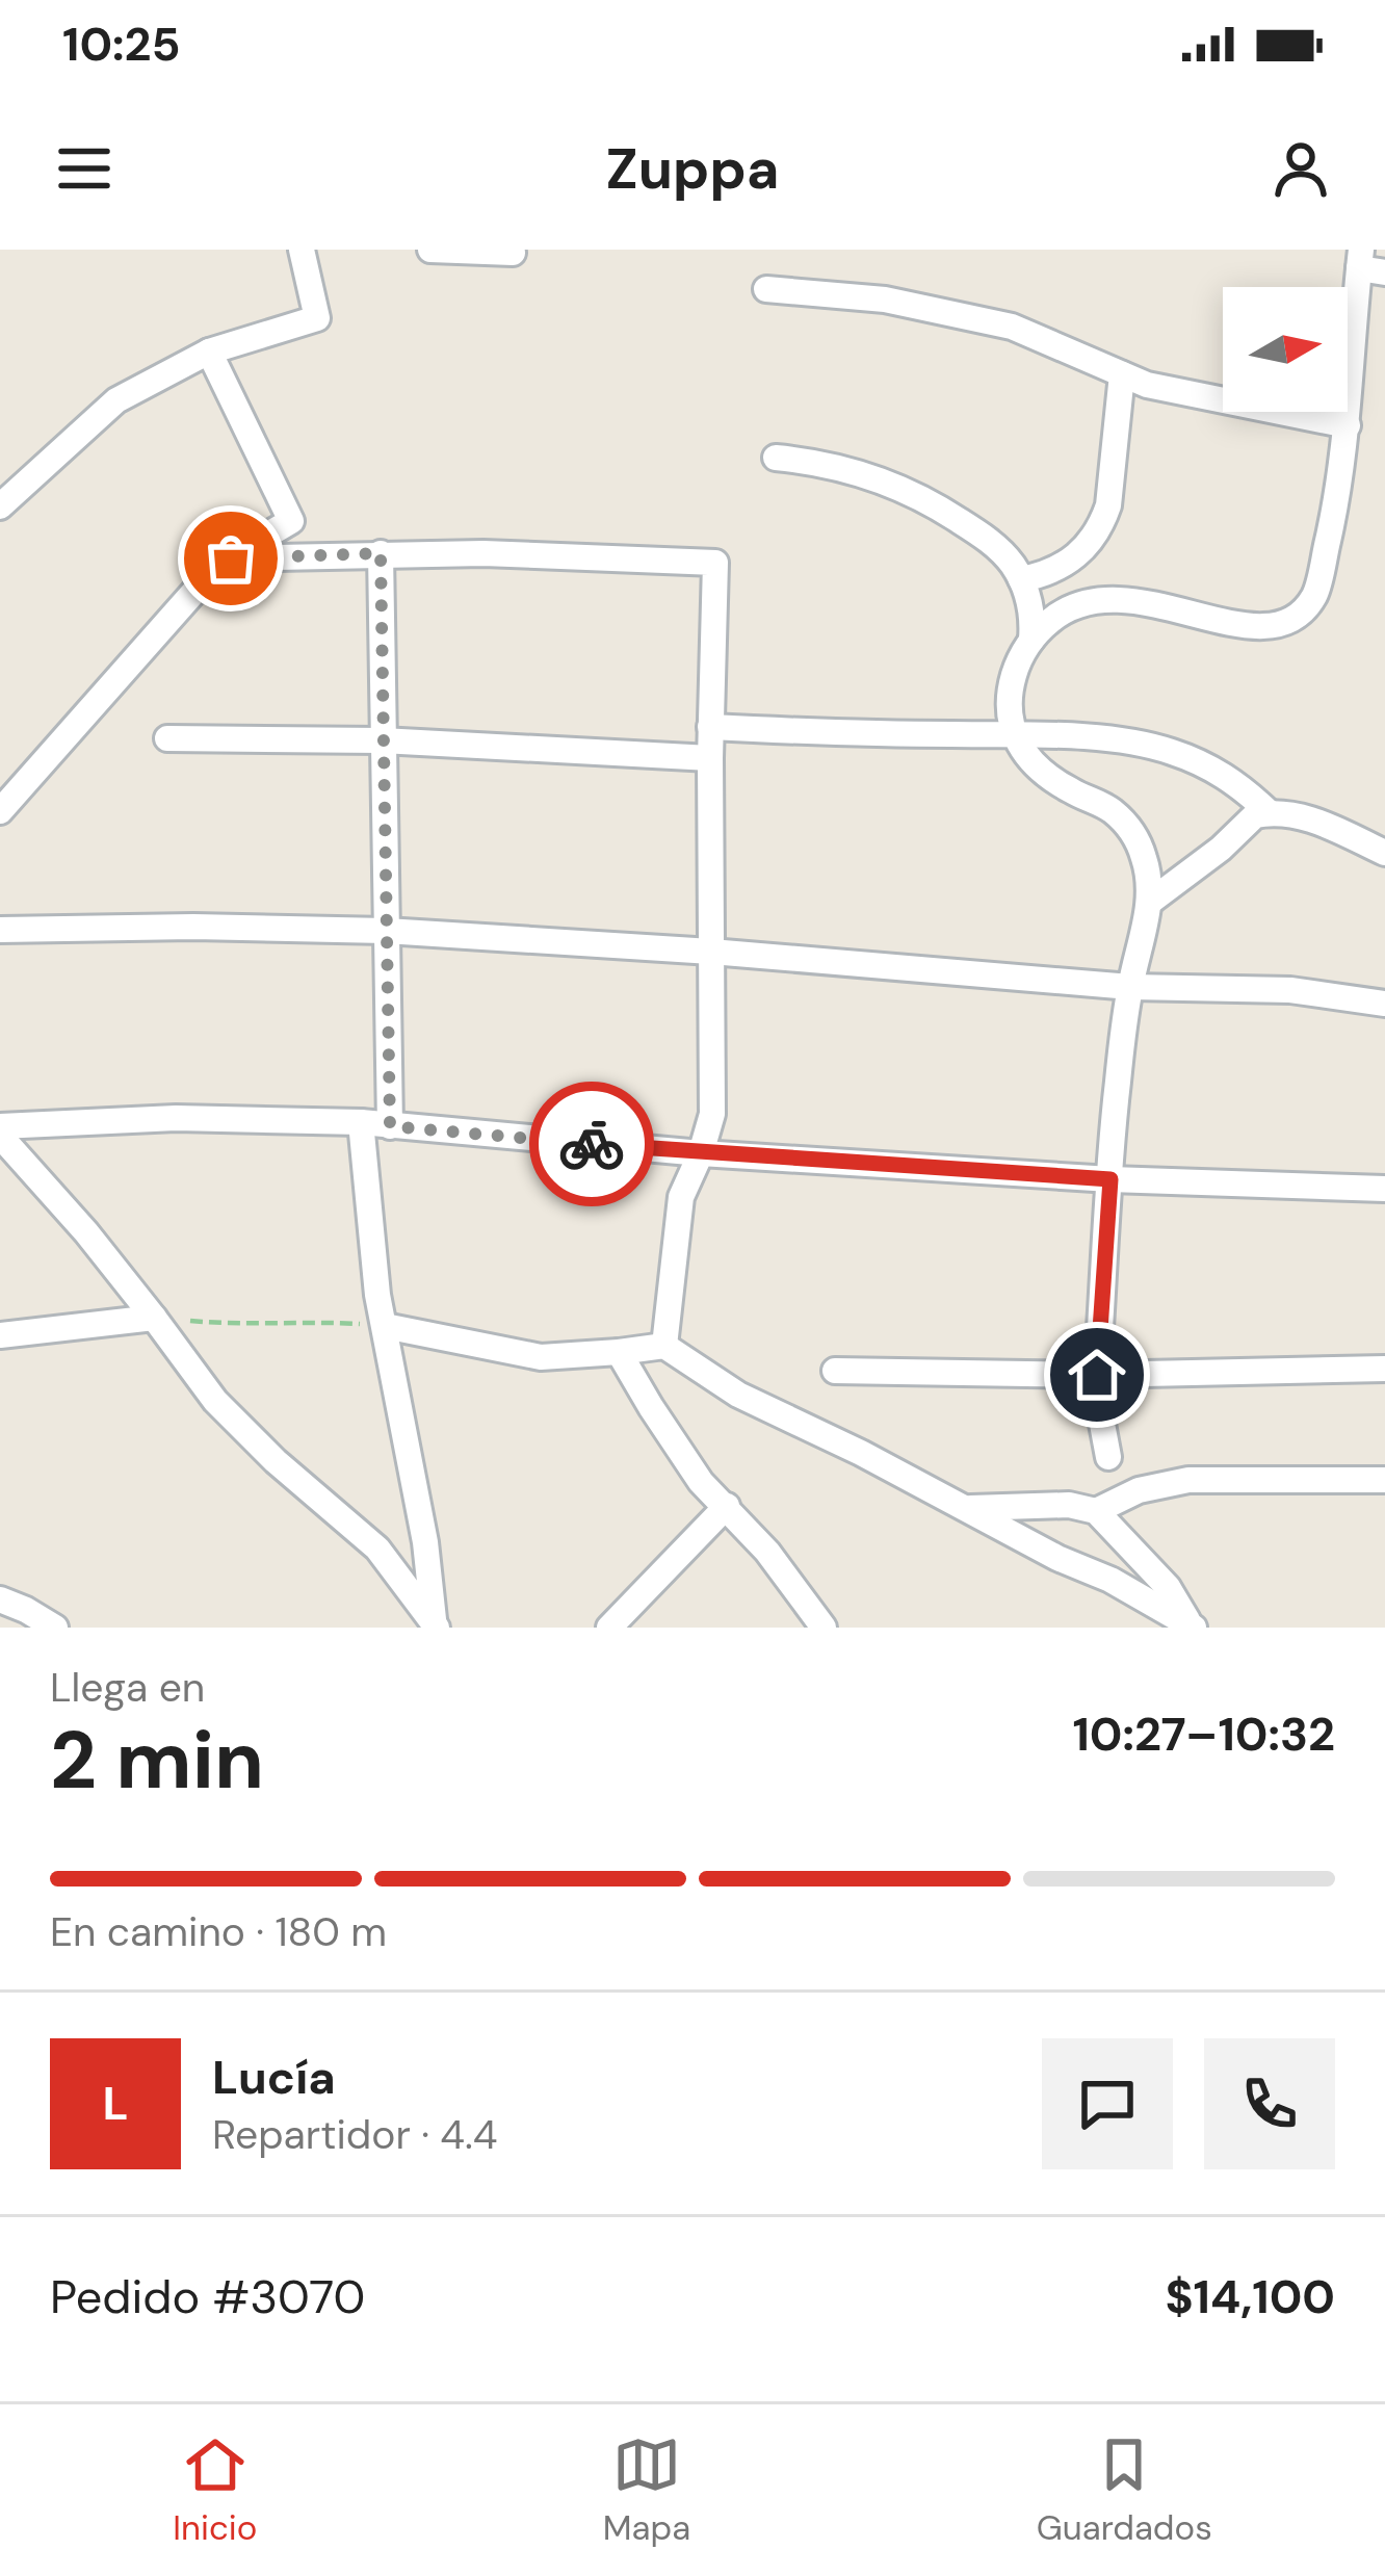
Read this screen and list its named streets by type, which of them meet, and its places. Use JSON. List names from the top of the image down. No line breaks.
{"north":"right","page":{"status":"10:25","header":"Zuppa","heading":["2 min","Llega en","10:27–10:32"],"panel":["Lucía","Repartidor · 4.4","Pedido #3070","$14,100"],"bar":"En camino · 180 m","round":"L","tabs":["Inicio","Mapa","Guardados"]}}
